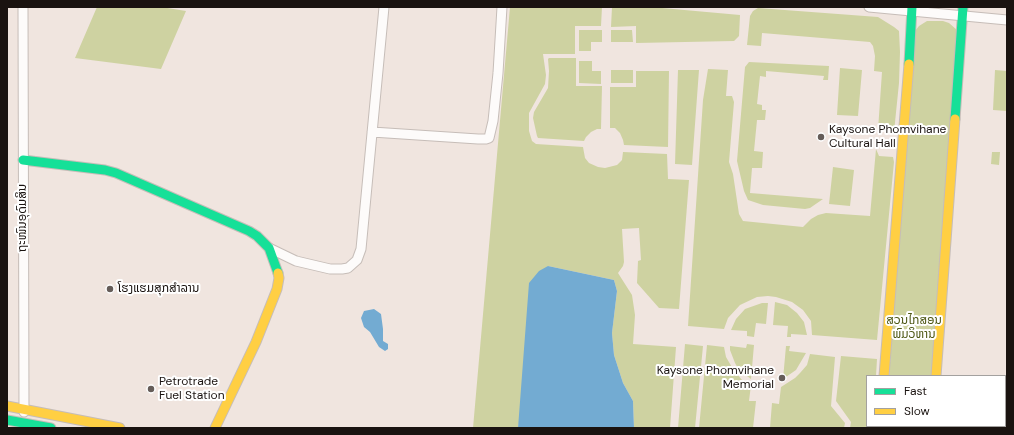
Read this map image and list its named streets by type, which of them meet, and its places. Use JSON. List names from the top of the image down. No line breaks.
{"streets":{"street":["ຖະໜົນອຸດົມສິນ"]},"parks":["ສວນໄກສອນ ພົມວິຫານ"],"places":["Kaysone Phomvihane Cultural Hall","ໂຮງແຮມສຸກສໍາລານ","Kaysone Phomvihane Memorial","Petrotrade Fuel Station"],"legend":["Fast","Slow"]}
